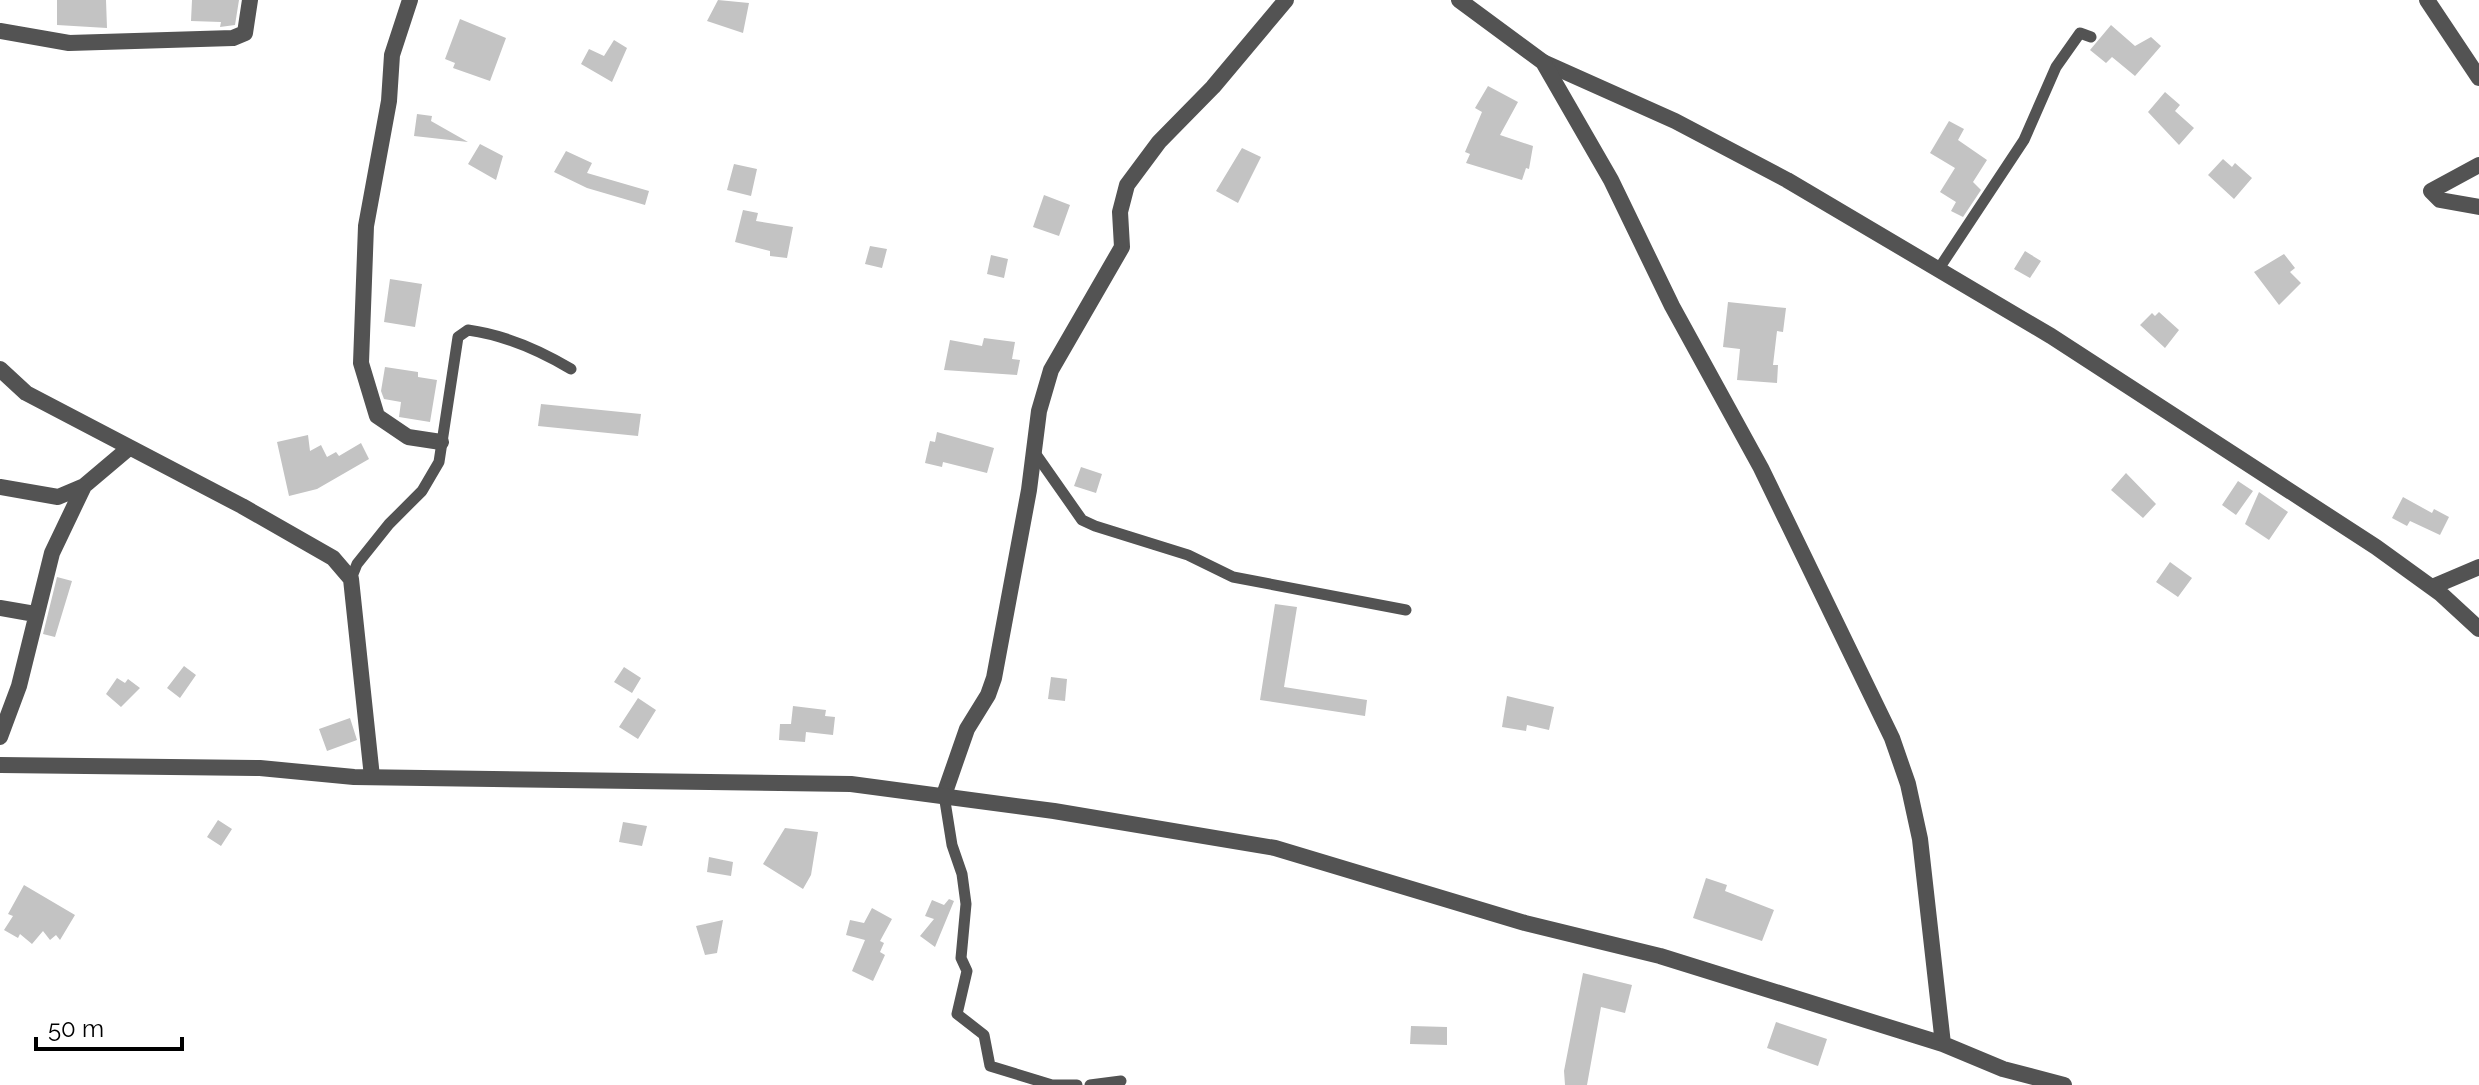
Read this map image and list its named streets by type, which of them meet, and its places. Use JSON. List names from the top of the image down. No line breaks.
{"scale_bar":"50 m"}
